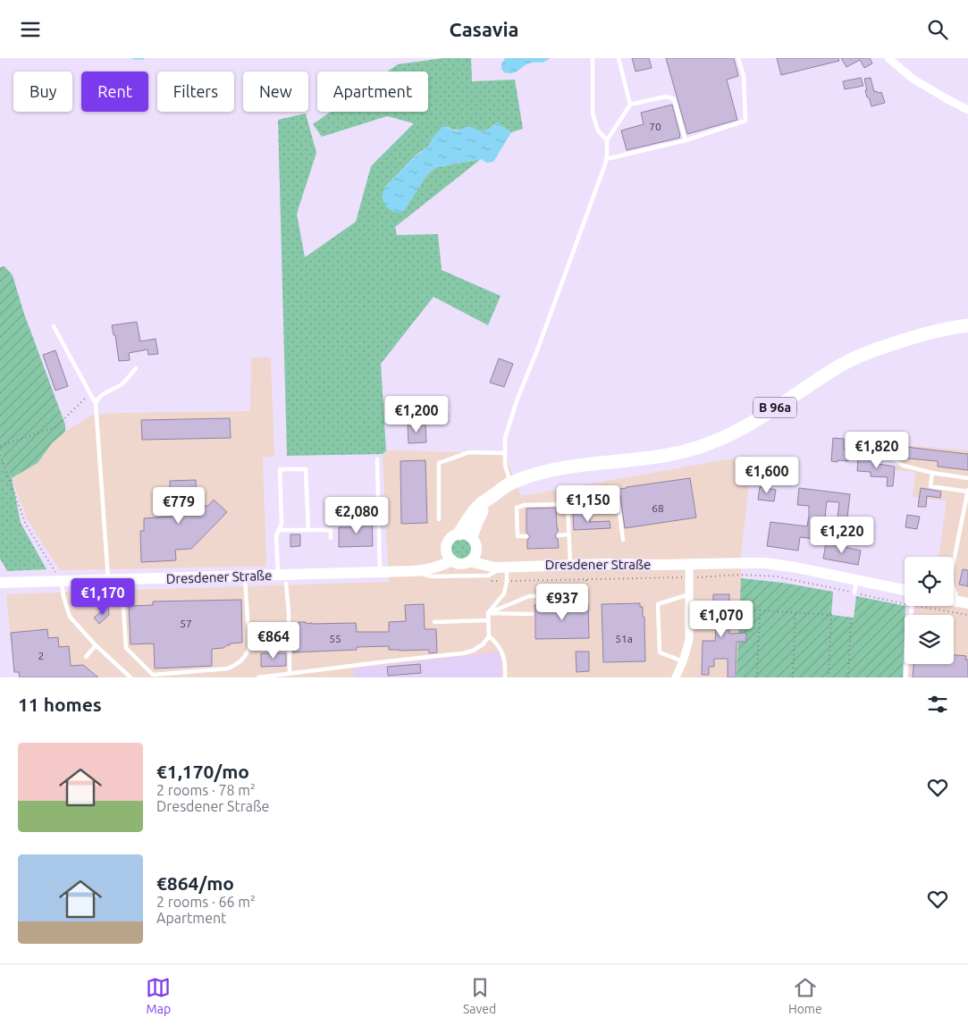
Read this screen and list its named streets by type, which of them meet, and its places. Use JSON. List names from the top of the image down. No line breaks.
{"streets":{"main road":["B 96a","Dresdener Straße"]},"crossings":[["B 96a","Dresdener Straße"]],"house_numbers":["70","68","57","55","51a","2"],"page":{"header":"Casavia","chip":["Buy","Rent","Filters","New","Apartment"],"price":["€1,200","€1,820","€1,600","€1,150","€779","€2,080","€1,220","€1,170","€937","€1,070","€864"],"heading":"11 homes","list":[{"name":"€1,170/mo","note":"2 rooms · 78 m² · Dresdener Straße"},{"name":"€864/mo","note":"2 rooms · 66 m² · Apartment"}],"tabs":["Map","Saved","Home"]}}
